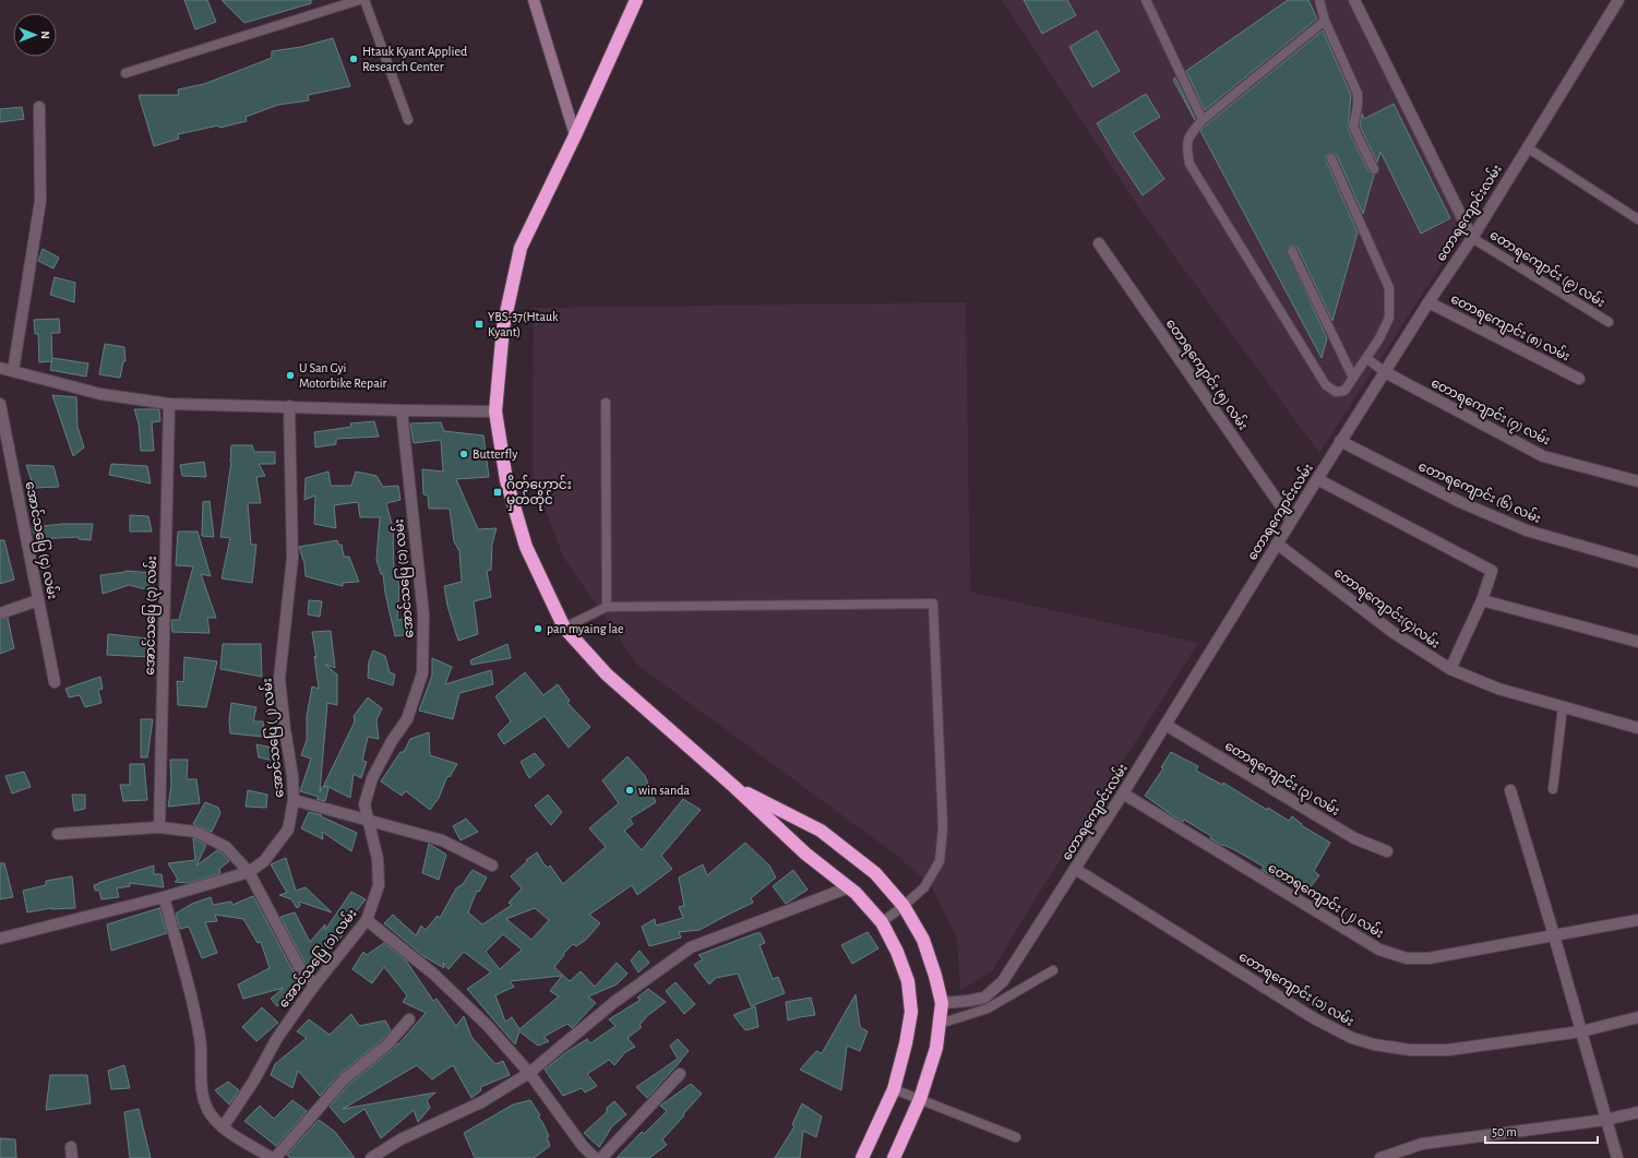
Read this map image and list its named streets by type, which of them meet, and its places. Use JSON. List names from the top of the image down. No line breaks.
{"streets":{"street":["တောရကျောင်းလမ်း","တောရကျောင်း (၈) လမ်း","တောရကျောင်း (၅) လမ်း","တောရကျောင်း (၇) လမ်း","တောရကျောင်း (၆) လမ်း","အောင်သပြေ (၄) လမ်း","အောင်သပြေ (၁) လမ်း","တောရကျောင်း(၄)လမ်း","အောင်သပြေ (၃) လမ်း","အောင်သပြေ (၂) လမ်း","တောရကျောင်း (၃) လမ်း","တောရကျောင်း (၂) လမ်း","တောရကျောင်း (၁) လမ်း"],"lane":["တောရကျောင်း (၉) လမ်း"]},"crossings":[["တောရကျောင်းလမ်း","တောရကျောင်း (၉) လမ်း"],["တောရကျောင်းလမ်း","တောရကျောင်း (၈) လမ်း"],["တောရကျောင်းလမ်း","တောရကျောင်း (၅) လမ်း"],["တောရကျောင်းလမ်း","တောရကျောင်း (၇) လမ်း"],["တောရကျောင်းလမ်း","တောရကျောင်း (၆) လမ်း"],["တောရကျောင်းလမ်း","တောရကျောင်း(၄)လမ်း"],["တောရကျောင်းလမ်း","တောရကျောင်း (၃) လမ်း"],["တောရကျောင်းလမ်း","တောရကျောင်း (၂) လမ်း"],["တောရကျောင်းလမ်း","တောရကျောင်း (၁) လမ်း"]],"places":{"other":["Htauk Kyant Applied Research Center","U San Gyi Motorbike Repair","Butterfly","pan myaing lae","win sanda"],"transit":["YBS-37(Htauk Kyant)","ဂိတ်ဟောင်း မှတ်တိုင်"]},"scale_bar":"50 m","north":"right"}
